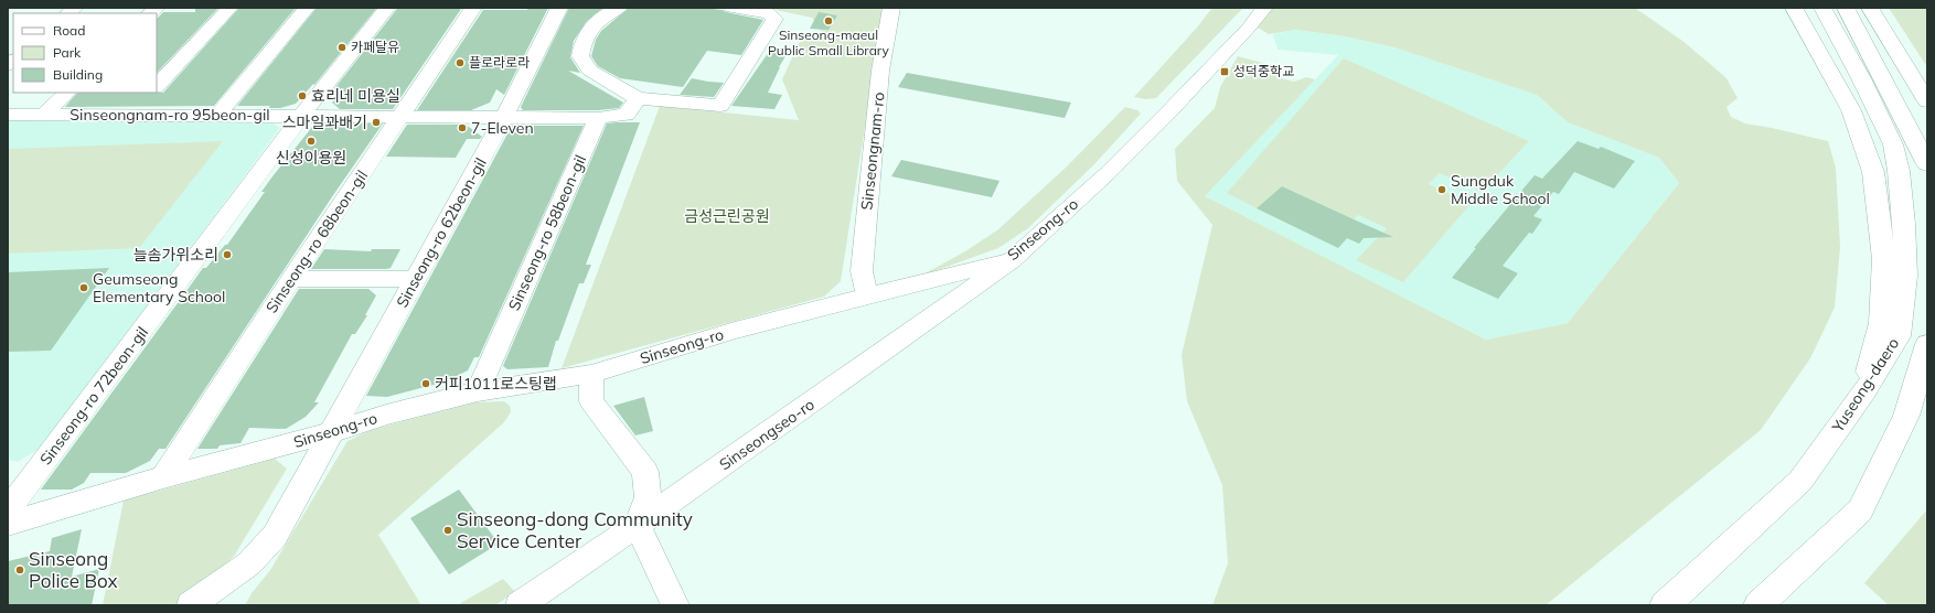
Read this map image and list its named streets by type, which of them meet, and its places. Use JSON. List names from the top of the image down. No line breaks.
{"streets":{"main road":["Yuseong-daero"],"street":["Sinseongnam-ro 95beon-gil","Sinseongnam-ro","Sinseong-ro","Sinseong-ro 62beon-gil","Sinseong-ro 58beon-gil","Sinseong-ro 68beon-gil","Sinseong-ro 72beon-gil","Sinseongseo-ro"]},"crossings":[["Sinseongnam-ro 95beon-gil","Sinseong-ro 62beon-gil"],["Sinseongnam-ro 95beon-gil","Sinseong-ro 58beon-gil"],["Sinseongnam-ro 95beon-gil","Sinseong-ro 68beon-gil"],["Sinseongnam-ro 95beon-gil","Sinseong-ro 72beon-gil"],["Sinseongnam-ro","Sinseong-ro"],["Sinseong-ro","Sinseong-ro 62beon-gil"],["Sinseong-ro","Sinseong-ro 58beon-gil"],["Sinseong-ro","Sinseong-ro 68beon-gil"],["Sinseong-ro","Sinseongseo-ro"]],"parks":["금성근린공원"],"places":{"other":["Sinseong-maeul Public Small Library","카페달유","플로라로라","효리네 미용실","스마일꽈배기","7-Eleven","신성이용원","Sungduk Middle School","늘솜가위소리","Geumseong Elementary School","커피1011로스팅랩","Sinseong-dong Community Service Center","Sinseong Police Box"],"transit":["성덕중학교"]},"legend":["Road","Park","Building"]}
